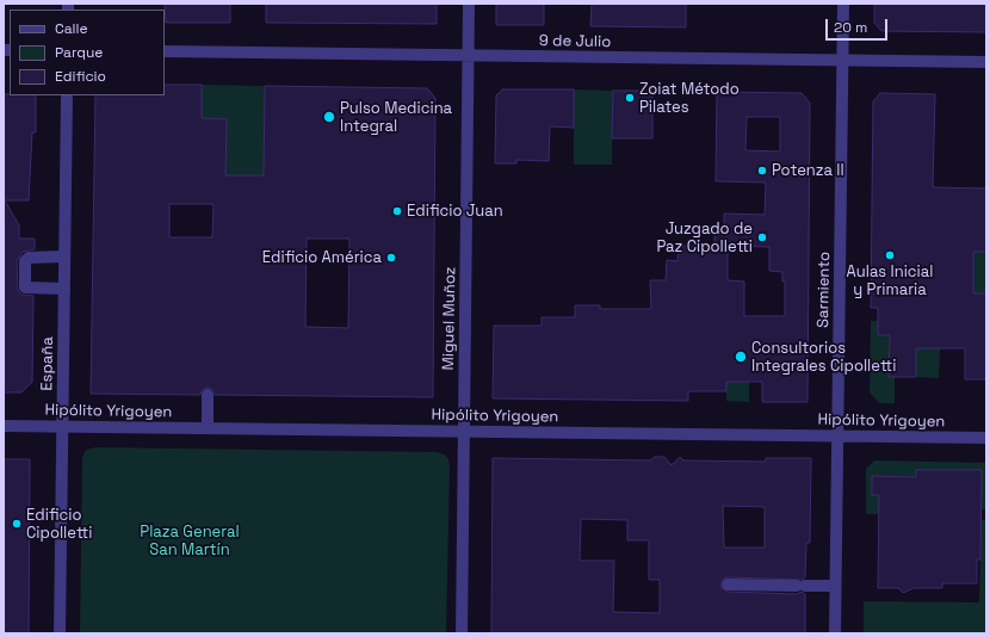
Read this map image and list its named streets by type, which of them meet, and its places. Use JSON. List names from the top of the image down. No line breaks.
{"streets":{"street":["9 de Julio","Sarmiento","Miguel Muñoz","España","Hipólito Yrigoyen"]},"crossings":[["9 de Julio","Sarmiento"],["9 de Julio","Miguel Muñoz"],["Sarmiento","Hipólito Yrigoyen"],["Miguel Muñoz","Hipólito Yrigoyen"],["España","Hipólito Yrigoyen"]],"parks":["Plaza General San Martín"],"places":["Zoiat Método Pilates","Pulso Medicina Integral","Potenza II","Edificio Juan","Juzgado de Paz Cipolletti","Aulas Inicial y Primaria","Edificio América","Consultorios Integrales Cipolletti","Edificio Cipolletti"],"legend":["Calle","Parque","Edificio"],"scale_bar":"20 m"}
